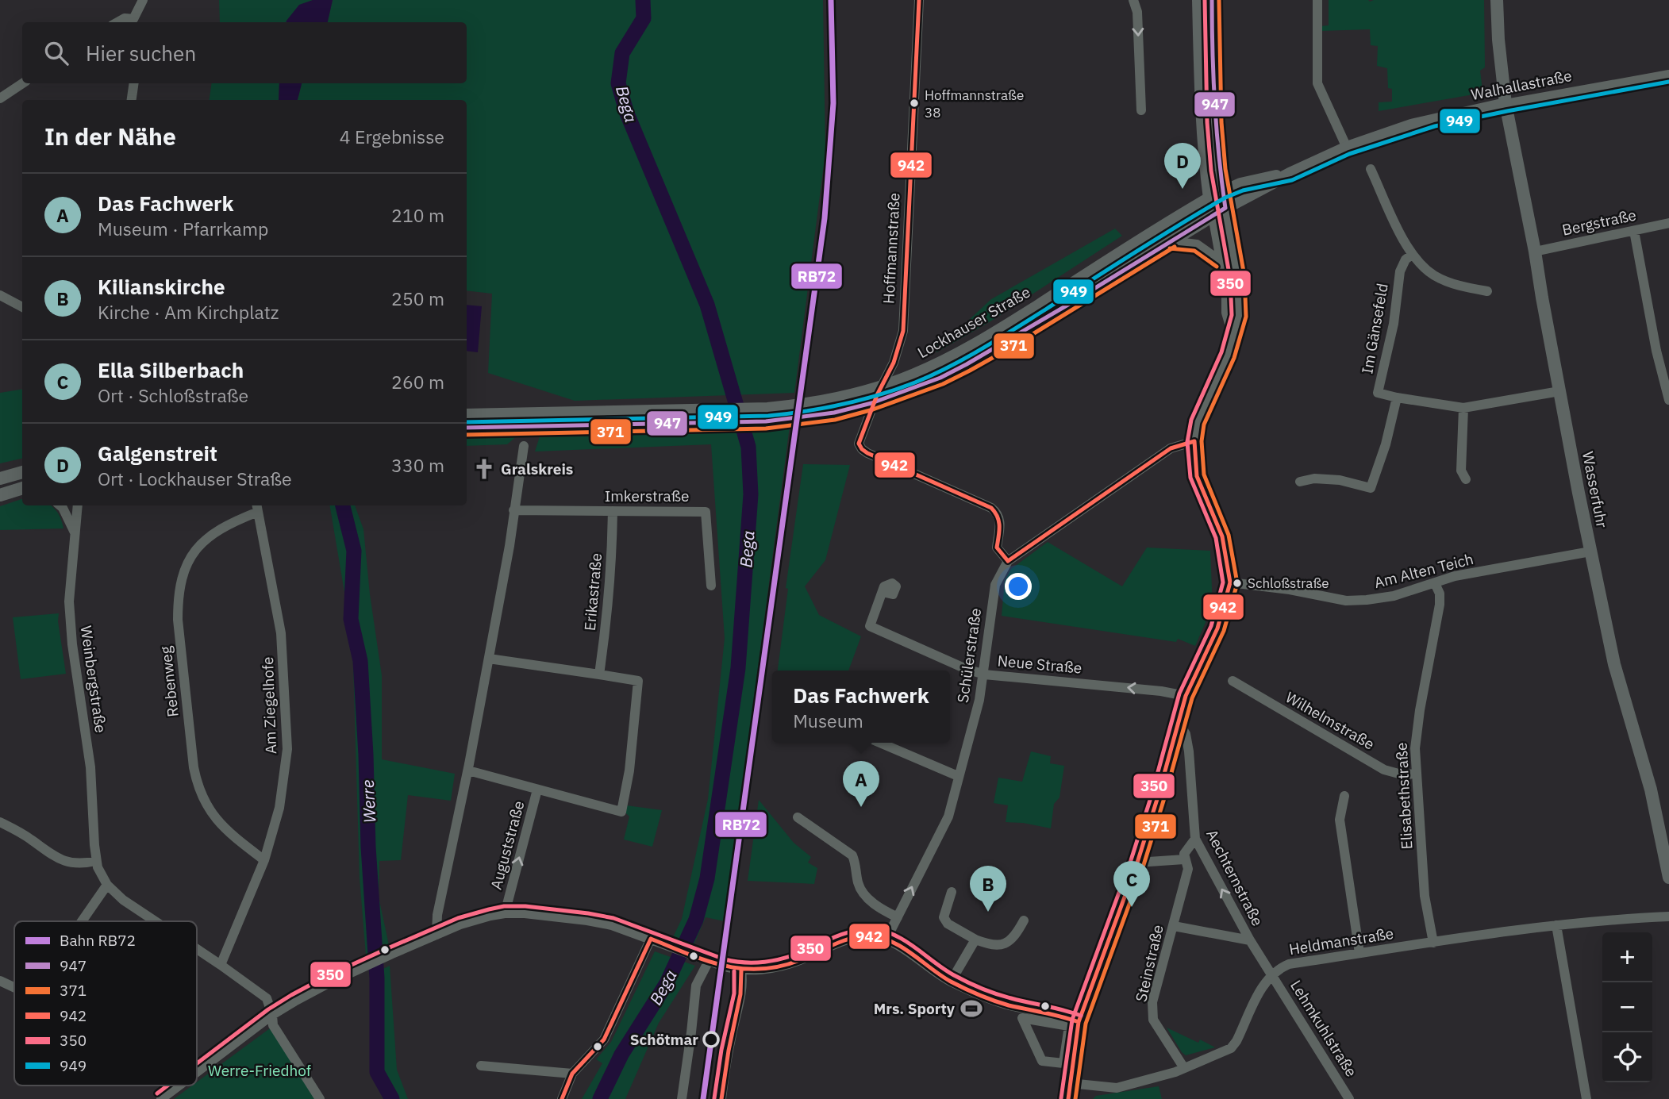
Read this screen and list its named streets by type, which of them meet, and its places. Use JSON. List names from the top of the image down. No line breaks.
{"streets":{"main road":["Walhallastraße","Lockhauser Straße","Wasserfuhr"],"street":["Bergstraße","Hoffmannstraße","Im Gänsefeld","Imkerstraße","Am Alten Teich","Erikastraße","Schülerstraße","Neue Straße","Weinbergstraße","Rebenweg","Am Ziegelhofe","Wilhelmstraße","Elisabethstraße","Auguststraße","Aechternstraße","Heldmanstraße","Steinstraße","Lehmkuhlstraße"]},"crossings":[["Walhallastraße","Lockhauser Straße"],["Walhallastraße","Wasserfuhr"],["Bergstraße","Wasserfuhr"],["Hoffmannstraße","Schülerstraße"],["Im Gänsefeld","Wasserfuhr"],["Wasserfuhr","Am Alten Teich"],["Imkerstraße","Erikastraße"],["Am Alten Teich","Elisabethstraße"],["Schülerstraße","Neue Straße"],["Rebenweg","Am Ziegelhofe"],["Wilhelmstraße","Elisabethstraße"],["Elisabethstraße","Heldmanstraße"],["Aechternstraße","Heldmanstraße"],["Aechternstraße","Steinstraße"],["Aechternstraße","Lehmkuhlstraße"],["Heldmanstraße","Lehmkuhlstraße"]],"one_way":["Neue Straße","Aechternstraße"],"water":["Bega","Werre"],"parks":["Werre-Friedhof"],"places":{"other":["Hoffmannstraße 38","Schloßstraße","Schötmar"],"church":["Gralskreis"],"sports":["Mrs. Sporty"]},"lines":["rail line RB72","transit line 947","transit line 371","transit line 942","transit line 350","transit line 949"],"legend":["Bahn RB72","947","371","942","350","949"],"page":{"search":"Hier suchen","heading":["In der Nähe","4 Ergebnisse"],"pins":["D","A","C","B"],"list":[{"mark":"A","name":"Das Fachwerk","note":"Museum · Pfarrkamp","value":"210 m"},{"mark":"B","name":"Kilianskirche","note":"Kirche · Am Kirchplatz","value":"250 m"},{"mark":"C","name":"Ella Silberbach","note":"Ort · Schloßstraße","value":"260 m"},{"mark":"D","name":"Galgenstreit","note":"Ort · Lockhauser Straße","value":"330 m"}],"popup":["Das Fachwerk","Museum"],"map_buttons":["+","−"]}}
